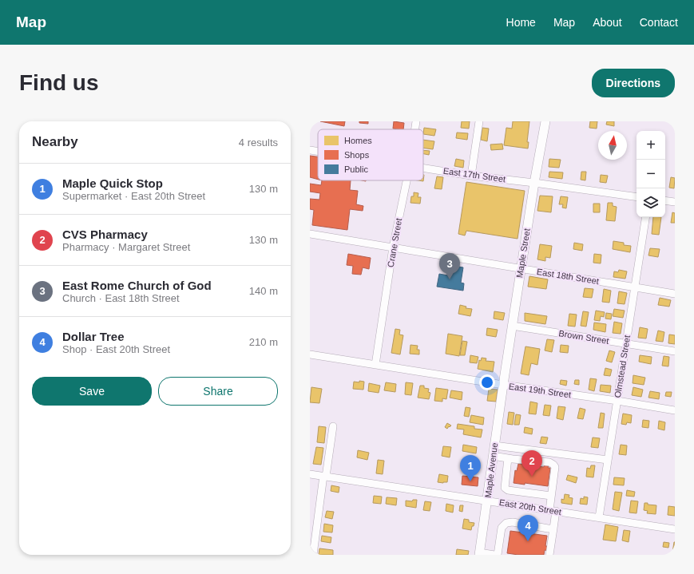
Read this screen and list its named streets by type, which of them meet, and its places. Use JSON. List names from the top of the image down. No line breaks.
{"streets":{"main road":["Maple Street","Maple Avenue"],"street":["East 17th Street","Crane Street","East 18th Street","Brown Street","Olmstead Street","East 19th Street","East 20th Street"]},"crossings":[["East 17th Street","Maple Street"],["Crane Street","East 18th Street"],["Crane Street","East 19th Street"],["Maple Street","East 18th Street"],["Maple Street","Brown Street"],["Maple Street","East 19th Street"],["Maple Street","Maple Avenue"],["East 18th Street","Olmstead Street"],["Brown Street","Olmstead Street"],["Olmstead Street","East 19th Street"],["Olmstead Street","East 20th Street"],["East 19th Street","Maple Avenue"],["Maple Avenue","East 20th Street"]],"legend":["Homes","Shops","Public"],"north":"top","page":{"header":"Map","nav":["Home","Map","About","Contact"],"buttons":["Directions",["Save","Share"]],"title":"Find us","heading":["Nearby","4 results"],"map_buttons":["+","−"],"list":[{"mark":"1","name":"Maple Quick Stop","note":"Supermarket · East 20th Street","value":"130 m"},{"mark":"2","name":"CVS Pharmacy","note":"Pharmacy · Margaret Street","value":"130 m"},{"mark":"3","name":"East Rome Church of God","note":"Church · East 18th Street","value":"140 m"},{"mark":"4","name":"Dollar Tree","note":"Shop · East 20th Street","value":"210 m"}],"pins":["3","2","1","4"]}}
